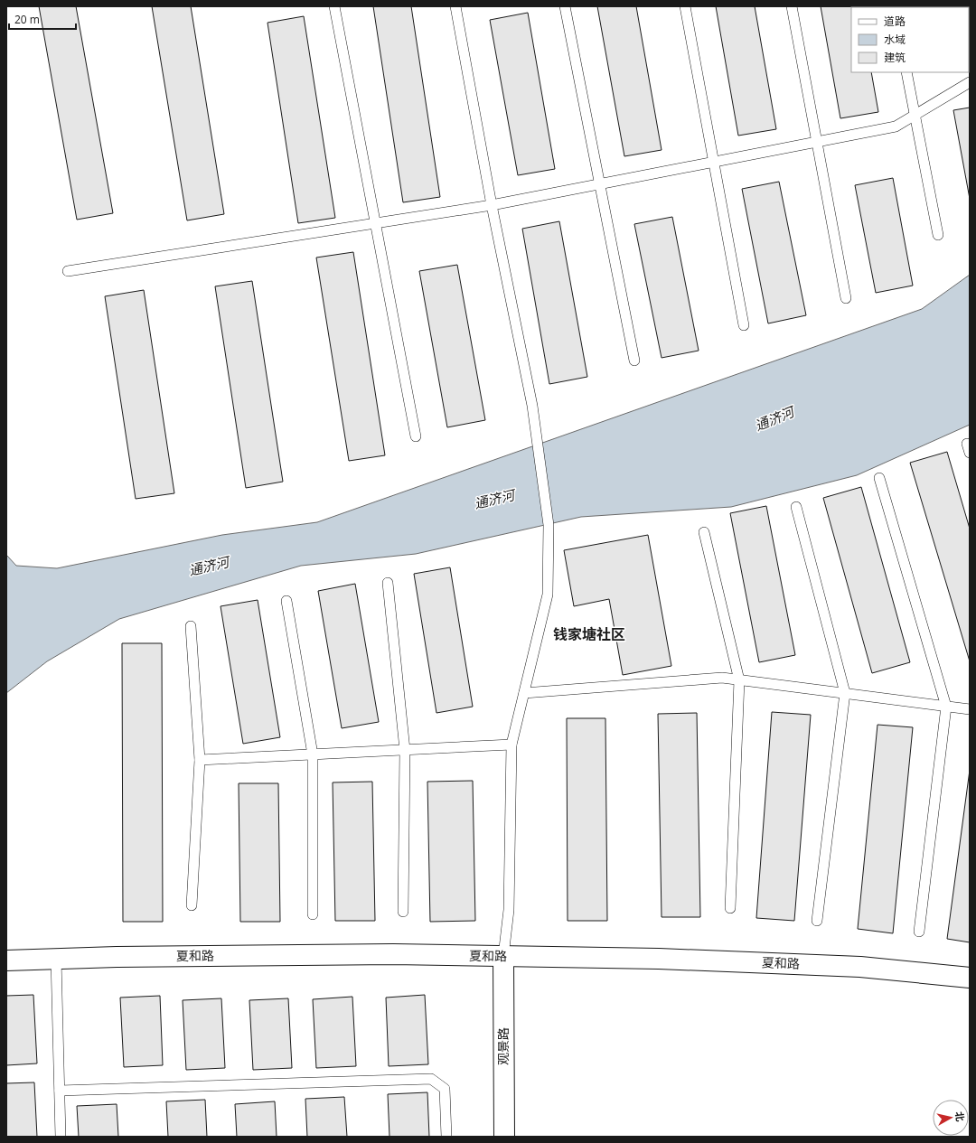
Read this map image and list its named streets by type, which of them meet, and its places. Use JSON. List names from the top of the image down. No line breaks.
{"streets":{"street":["夏和路","观景路"]},"crossings":[["夏和路","观景路"]],"districts":["钱家塘社区"],"water":["通济河"],"legend":["道路","水域","建筑"],"scale_bar":"20 m","north":"right"}
